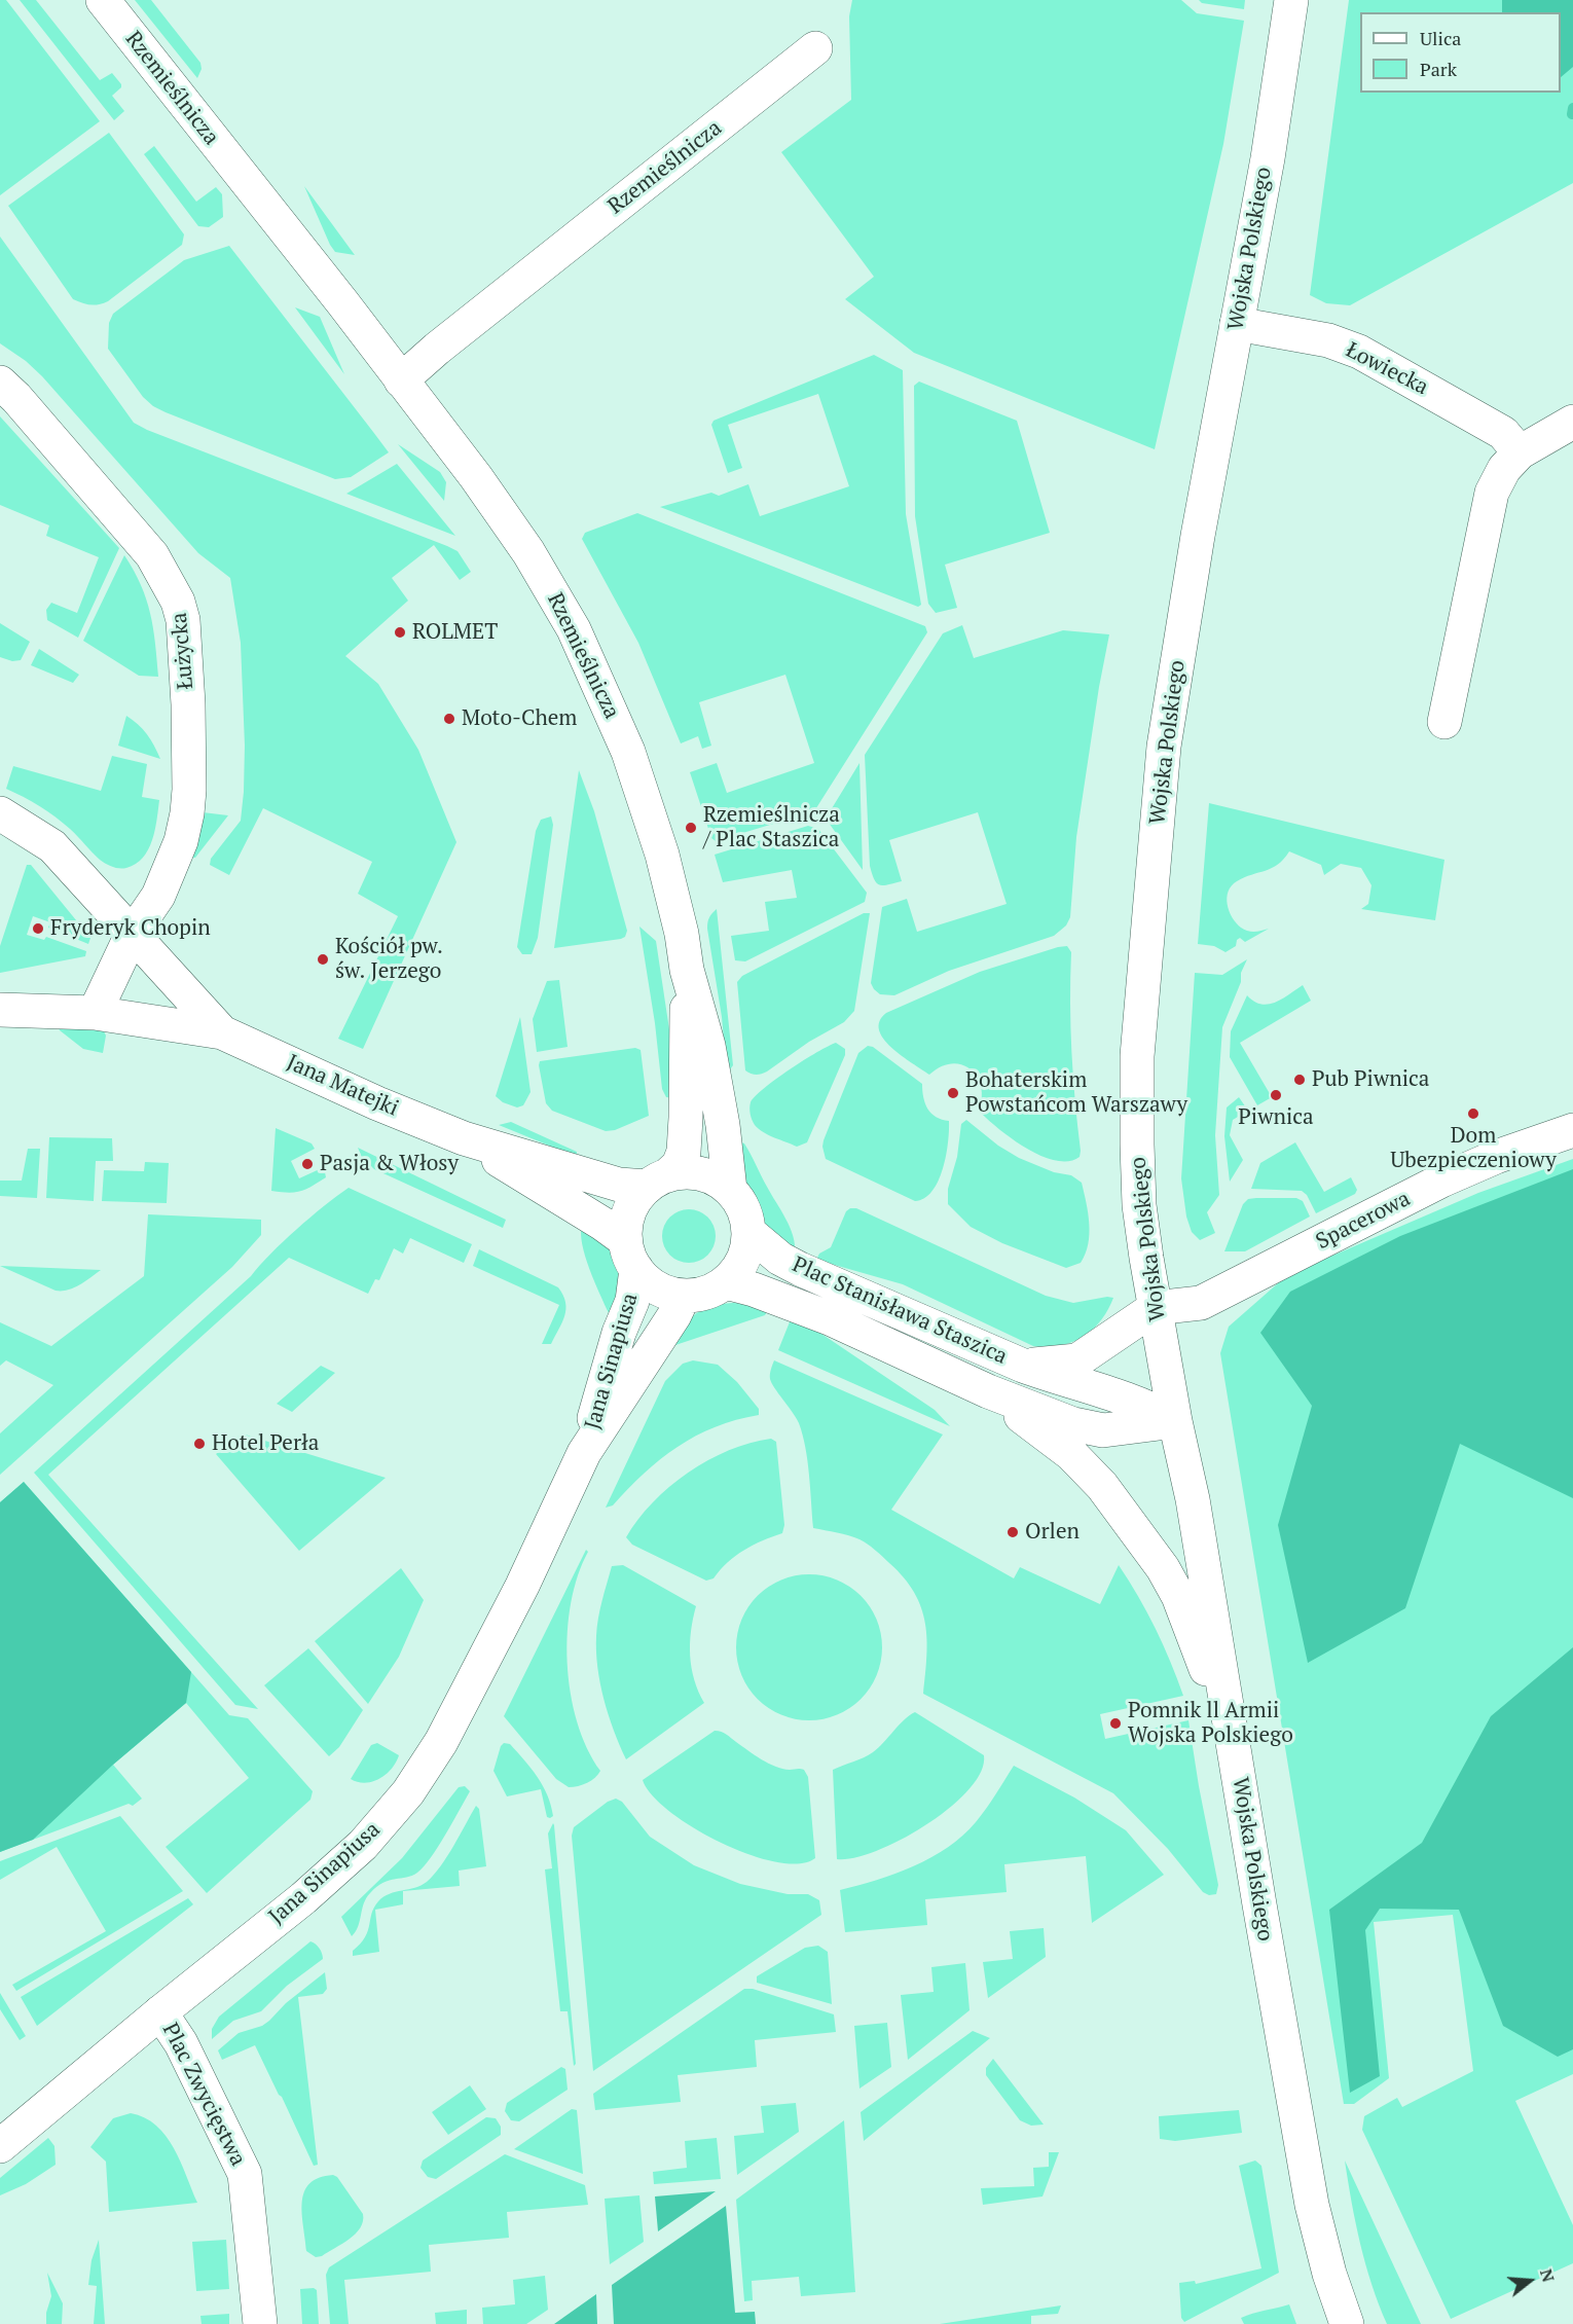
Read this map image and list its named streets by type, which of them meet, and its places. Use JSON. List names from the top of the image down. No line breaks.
{"streets":{"street":["Rzemieślnicza","Wojska Polskiego","Łowiecka","Łużycka","Jana Matejki","Spacerowa","Plac Stanisława Staszica","Jana Sinapiusa","Plac Zwycięstwa"]},"crossings":[["Rzemieślnicza","Jana Matejki"],["Rzemieślnicza","Plac Stanisława Staszica"],["Rzemieślnicza","Jana Sinapiusa"],["Wojska Polskiego","Łowiecka"],["Wojska Polskiego","Spacerowa"],["Wojska Polskiego","Plac Stanisława Staszica"],["Łużycka","Jana Matejki"],["Jana Matejki","Plac Stanisława Staszica"],["Jana Matejki","Jana Sinapiusa"],["Spacerowa","Plac Stanisława Staszica"],["Plac Stanisława Staszica","Jana Sinapiusa"],["Jana Sinapiusa","Plac Zwycięstwa"]],"places":["ROLMET","Moto-Chem","Rzemieślnicza / Plac Staszica","Fryderyk Chopin","Kościół pw. św. Jerzego","Pub Piwnica","Bohaterskim Powstańcom Warszawy","Piwnica","Dom Ubezpieczeniowy","Pasja & Włosy","Hotel Perła","Orlen","Pomnik ll Armii Wojska Polskiego"],"legend":["Ulica","Park"],"north":"right"}
